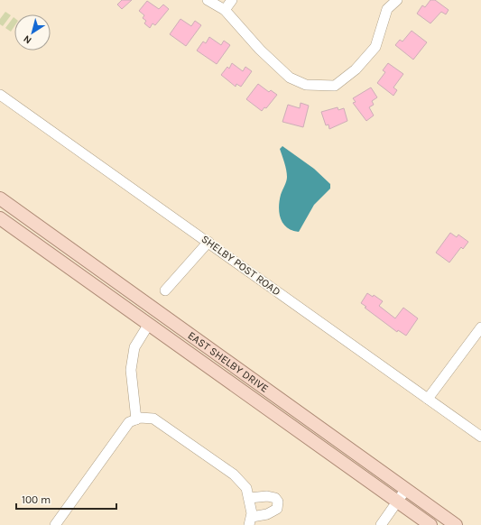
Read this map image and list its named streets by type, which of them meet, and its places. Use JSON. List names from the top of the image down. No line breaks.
{"streets":{"main road":["EAST SHELBY DRIVE"],"street":["SHELBY POST ROAD"]},"scale_bar":"100 m","north":"bottom left"}
